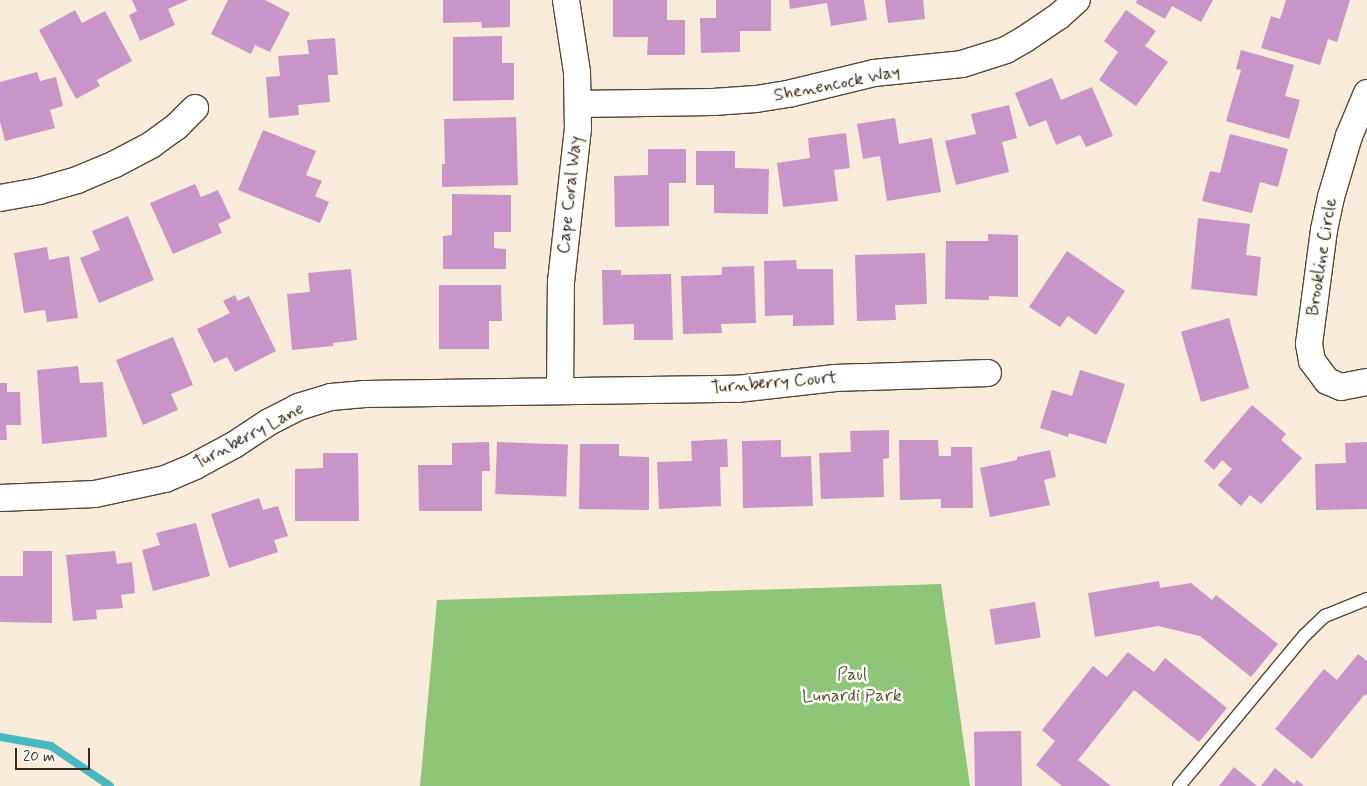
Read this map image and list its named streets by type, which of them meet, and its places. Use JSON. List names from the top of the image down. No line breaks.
{"streets":{"street":["Shenencock Way","Cape Coral Way","Brookline Circle","Turnberry Court","Turnberry Lane"]},"crossings":[["Shenencock Way","Cape Coral Way"],["Cape Coral Way","Turnberry Court"],["Cape Coral Way","Turnberry Lane"],["Turnberry Court","Turnberry Lane"]],"parks":["Paul Lunardi Park"],"scale_bar":"20 m"}
